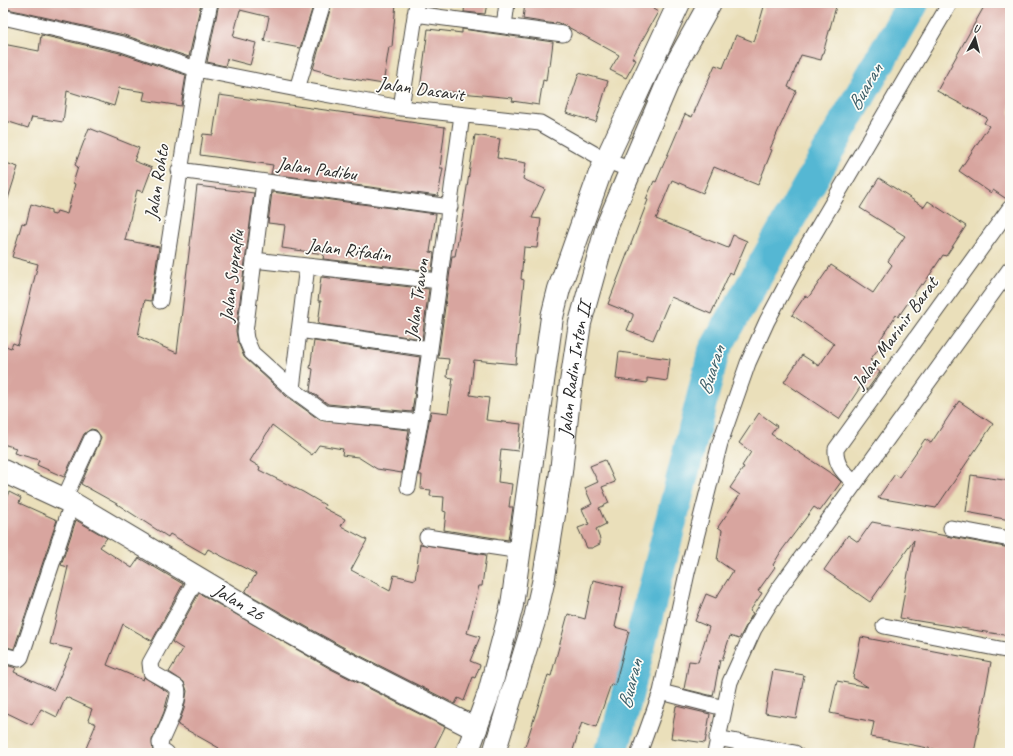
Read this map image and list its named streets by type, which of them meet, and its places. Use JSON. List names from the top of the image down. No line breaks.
{"streets":{"main road":["Jalan Radin Inten II","Jalan 26"],"street":["Jalan Dasavit","Jalan Padibu","Jalan Rohto","Jalan Rifadin","Jalan Supraflu","Jalan Travon","Jalan Marinir Barat"]},"crossings":[["Jalan Dasavit","Jalan Rohto"],["Jalan Dasavit","Jalan Travon"],["Jalan Dasavit","Jalan Radin Inten II"],["Jalan Padibu","Jalan Rohto"],["Jalan Padibu","Jalan Supraflu"],["Jalan Padibu","Jalan Travon"],["Jalan Rifadin","Jalan Supraflu"],["Jalan Rifadin","Jalan Travon"],["Jalan Supraflu","Jalan Travon"],["Jalan Radin Inten II","Jalan 26"]],"water":["Buaran"],"north":"top"}
